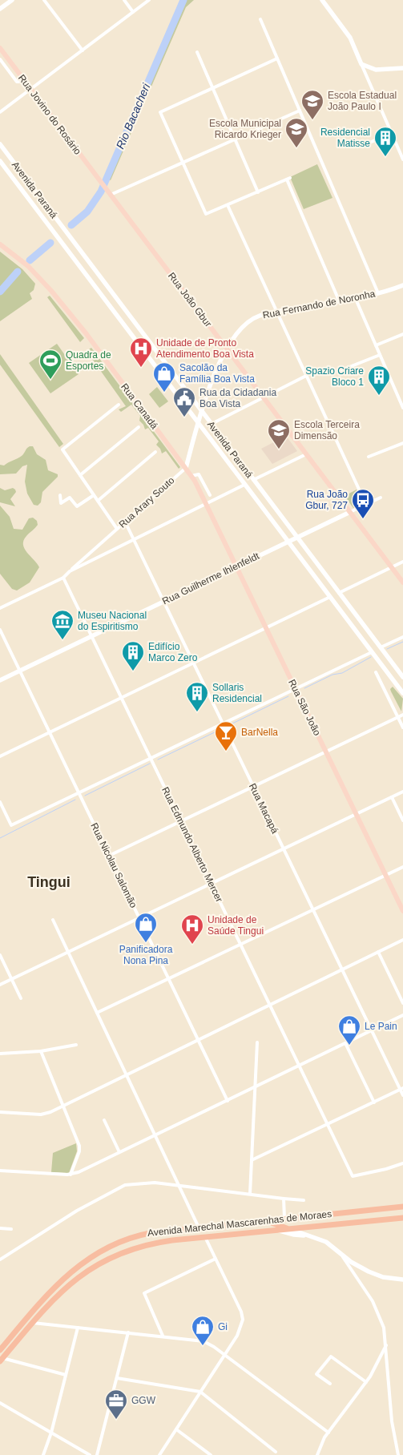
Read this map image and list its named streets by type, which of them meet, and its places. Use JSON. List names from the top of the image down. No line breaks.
{"streets":{"highway":["Avenida Marechal Mascarenhas de Moraes"],"main road":["Rua Jovino do Rosário","Rua João Gbur","Rua Canadá","Rua São João"],"street":["Avenida Paraná","Rua Fernando de Noronha","Rua Arary Souto","Rua Guilherme Ihlenfeldt","Rua Macapá","Rua Edmundo Alberto Mercer","Rua Nicolau Salomão"]},"crossings":[["Rua Jovino do Rosário","Rua João Gbur"],["Avenida Paraná","Rua Fernando de Noronha"],["Avenida Paraná","Rua Guilherme Ihlenfeldt"],["Rua João Gbur","Rua Fernando de Noronha"],["Rua João Gbur","Rua Guilherme Ihlenfeldt"],["Rua Canadá","Rua Arary Souto"],["Rua Canadá","Rua São João"],["Rua Arary Souto","Rua Macapá"],["Rua Arary Souto","Rua Edmundo Alberto Mercer"],["Rua Guilherme Ihlenfeldt","Rua São João"],["Rua Guilherme Ihlenfeldt","Rua Macapá"],["Rua Guilherme Ihlenfeldt","Rua Edmundo Alberto Mercer"],["Rua Guilherme Ihlenfeldt","Rua Nicolau Salomão"]],"districts":["Tingui"],"water":["Rio Bacacheri"],"places":{"school or university":["Escola Estadual João Paulo I","Escola Municipal Ricardo Krieger","Escola Terceira Dimensão"],"building":["Residencial Matisse","Spazio Criare Bloco 1","Edifício Marco Zero","Sollaris Residencial"],"hospital":["Unidade de Pronto Atendimento Boa Vista","Unidade de Saúde Tingui"],"sports":["Quadra de Esportes"],"shop":["Sacolão da Família Boa Vista","Panificadora Nona Pina","Le Pain","Gi"],"public building":["Rua da Cidadania Boa Vista"],"bus stop":["Rua João Gbur, 727"],"museum":["Museu Nacional do Espiritismo"],"bar":["BarNella"],"office":["GGW"]}}
